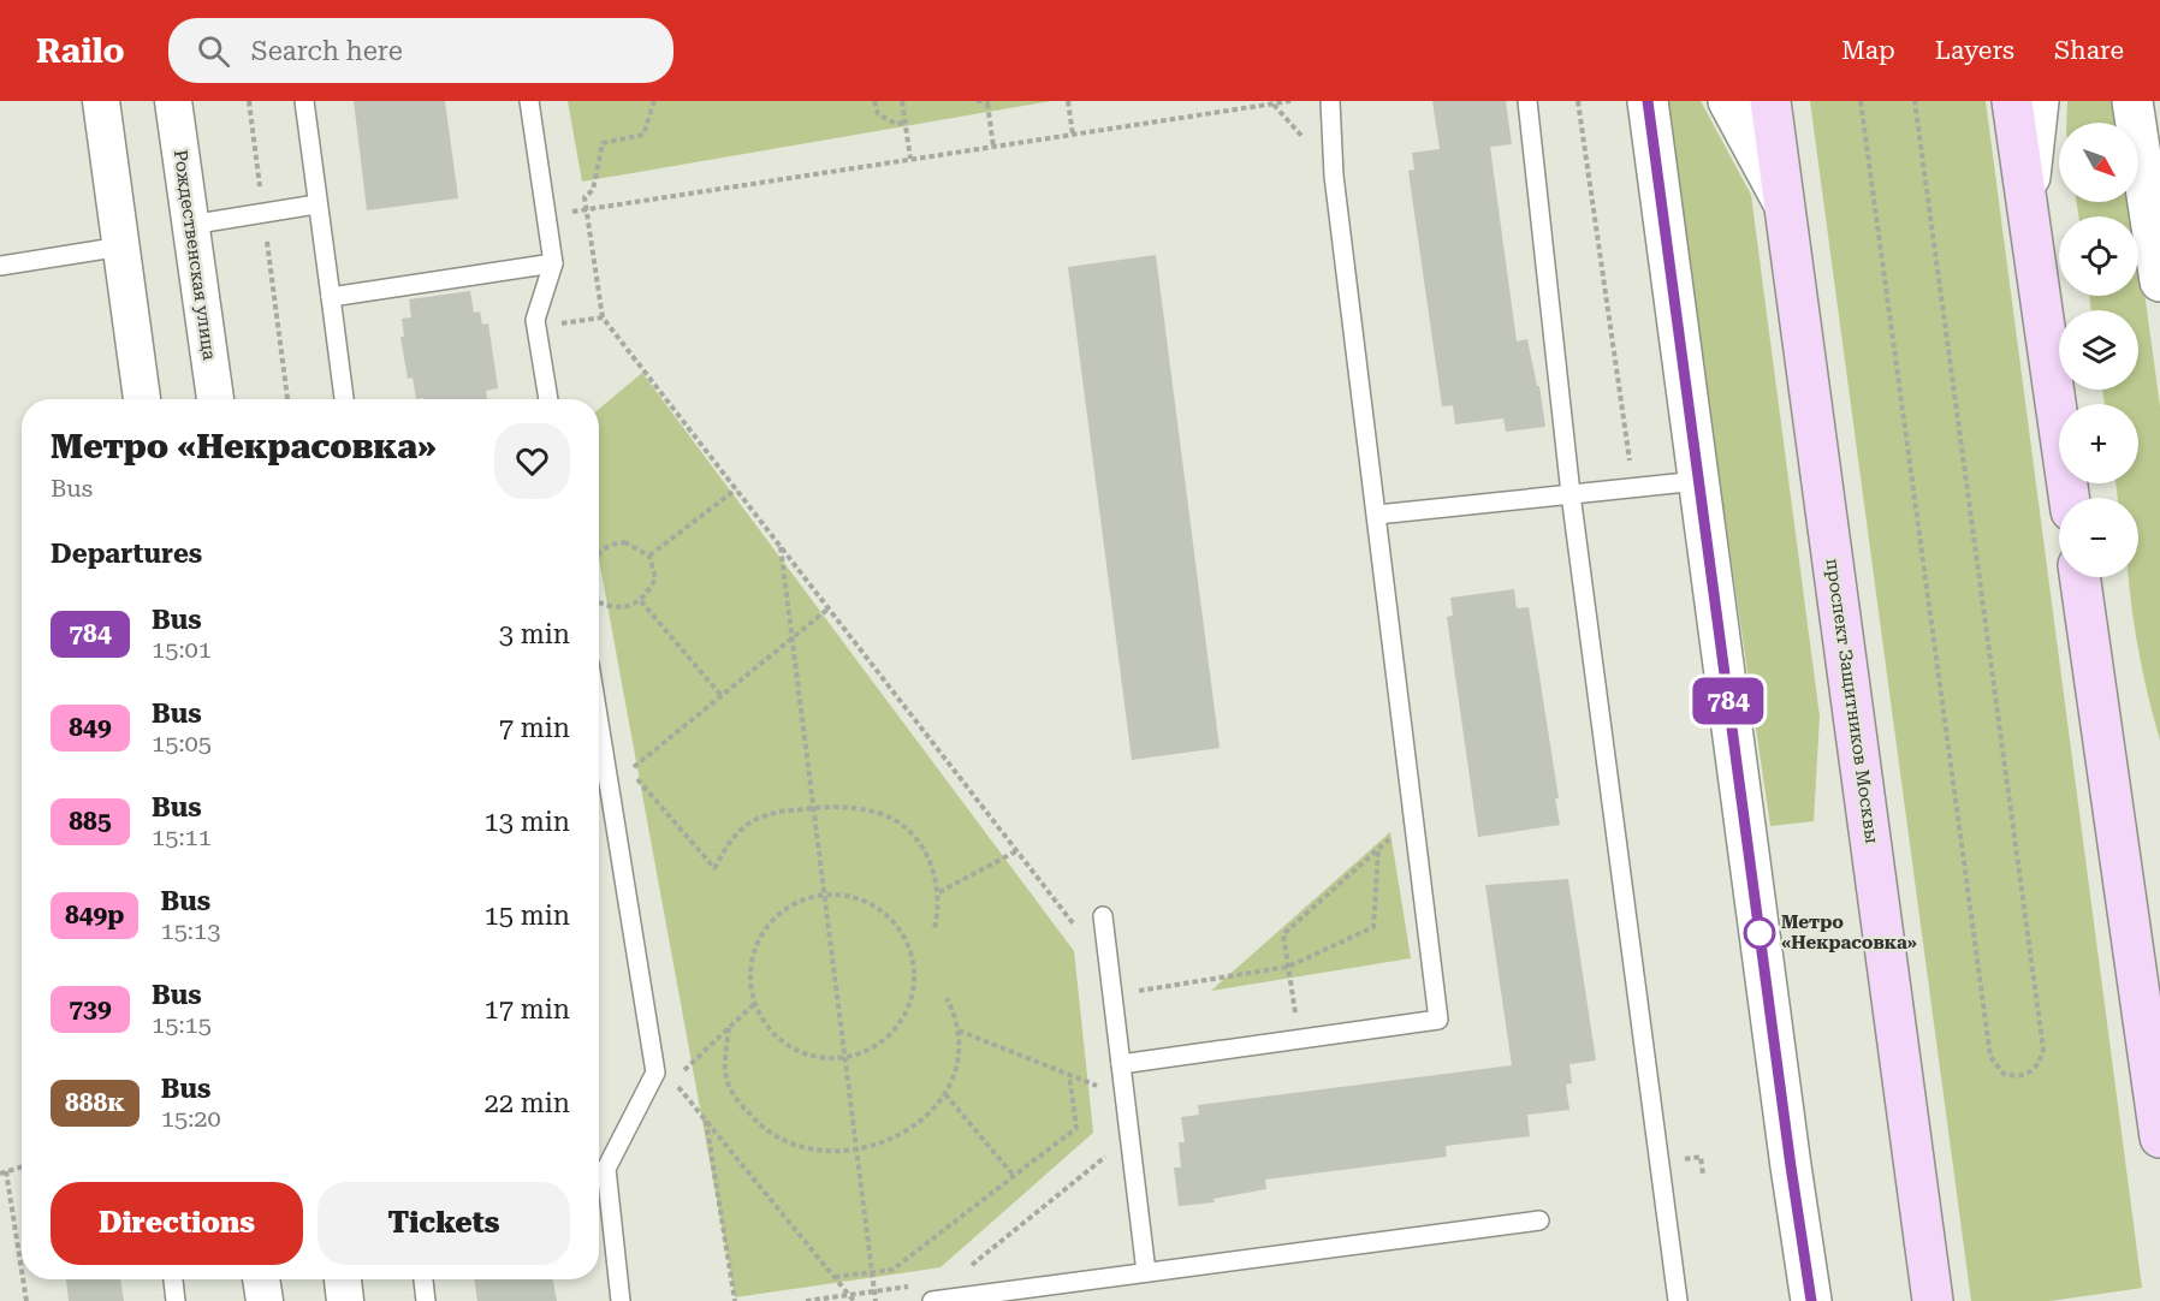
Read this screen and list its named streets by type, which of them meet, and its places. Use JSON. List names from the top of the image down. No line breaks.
{"streets":{"main road":["проспект Защитников Москвы"],"street":["Рождественская улица"]},"places":["Метро «Некрасовка»"],"lines":["bus line 784"],"north":"bottom right","page":{"header":"Railo","search":"Search here","nav":["Map","Layers","Share"],"on_map":"784","map_buttons":["+","−"],"heading":[["Метро «Некрасовка»","Bus"],"Departures"],"list":[{"mark":"784","name":"Bus","note":"15:01","value":"3 min"},{"mark":"849","name":"Bus","note":"15:05","value":"7 min"},{"mark":"885","name":"Bus","note":"15:11","value":"13 min"},{"mark":"849р","name":"Bus","note":"15:13","value":"15 min"},{"mark":"739","name":"Bus","note":"15:15","value":"17 min"},{"mark":"888к","name":"Bus","note":"15:20","value":"22 min"}],"buttons":["Directions","Tickets"]}}
